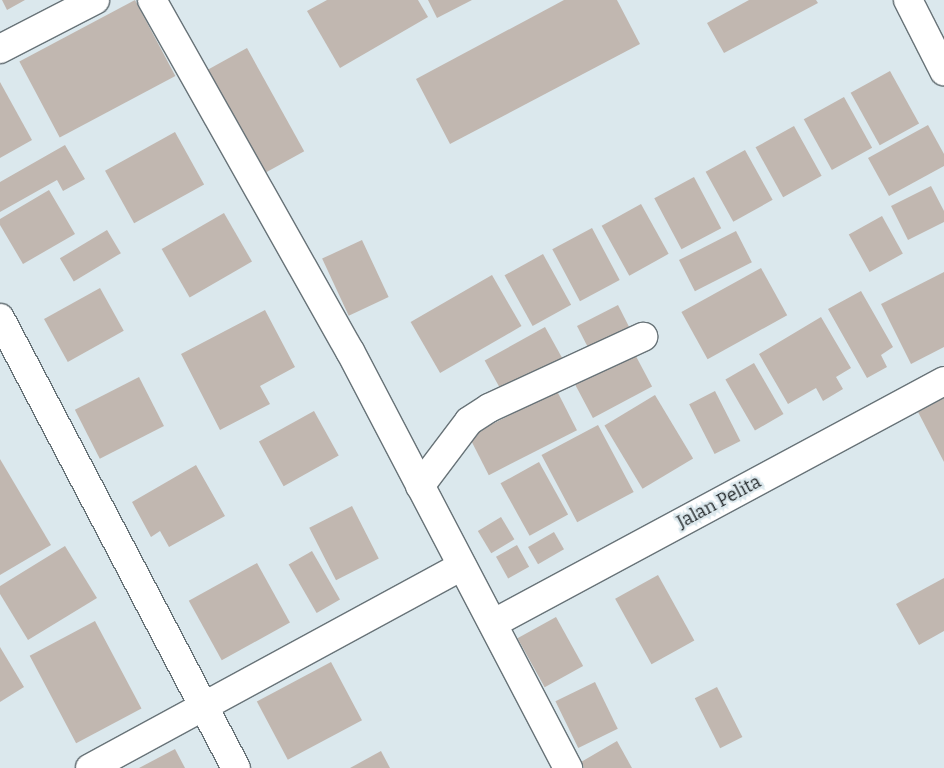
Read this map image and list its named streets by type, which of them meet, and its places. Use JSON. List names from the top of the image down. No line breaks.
{"streets":{"street":["Jalan Pelita"]}}
